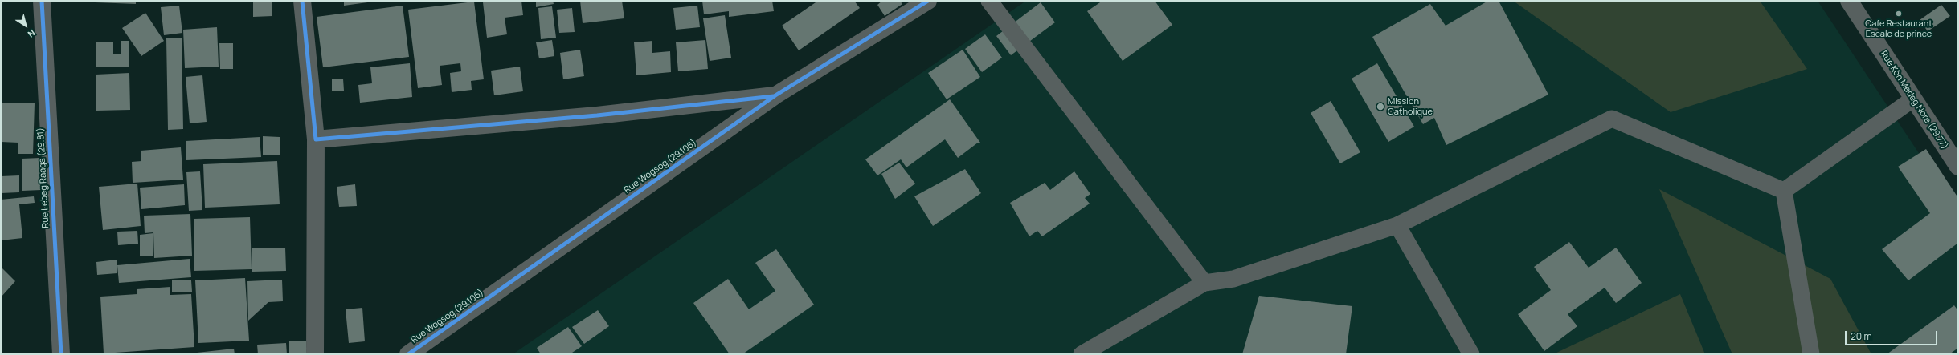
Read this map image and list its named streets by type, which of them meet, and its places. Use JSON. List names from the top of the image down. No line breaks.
{"streets":{"street":["Rue Kôn Medeg Nore (29.77)","Rue Wogsog (29.106)","Rue Lebeg Raaga (29.81)"]},"places":["Cafe Restaurant Escale de prince","Mission Catholique"],"scale_bar":"20 m","north":"bottom right"}
